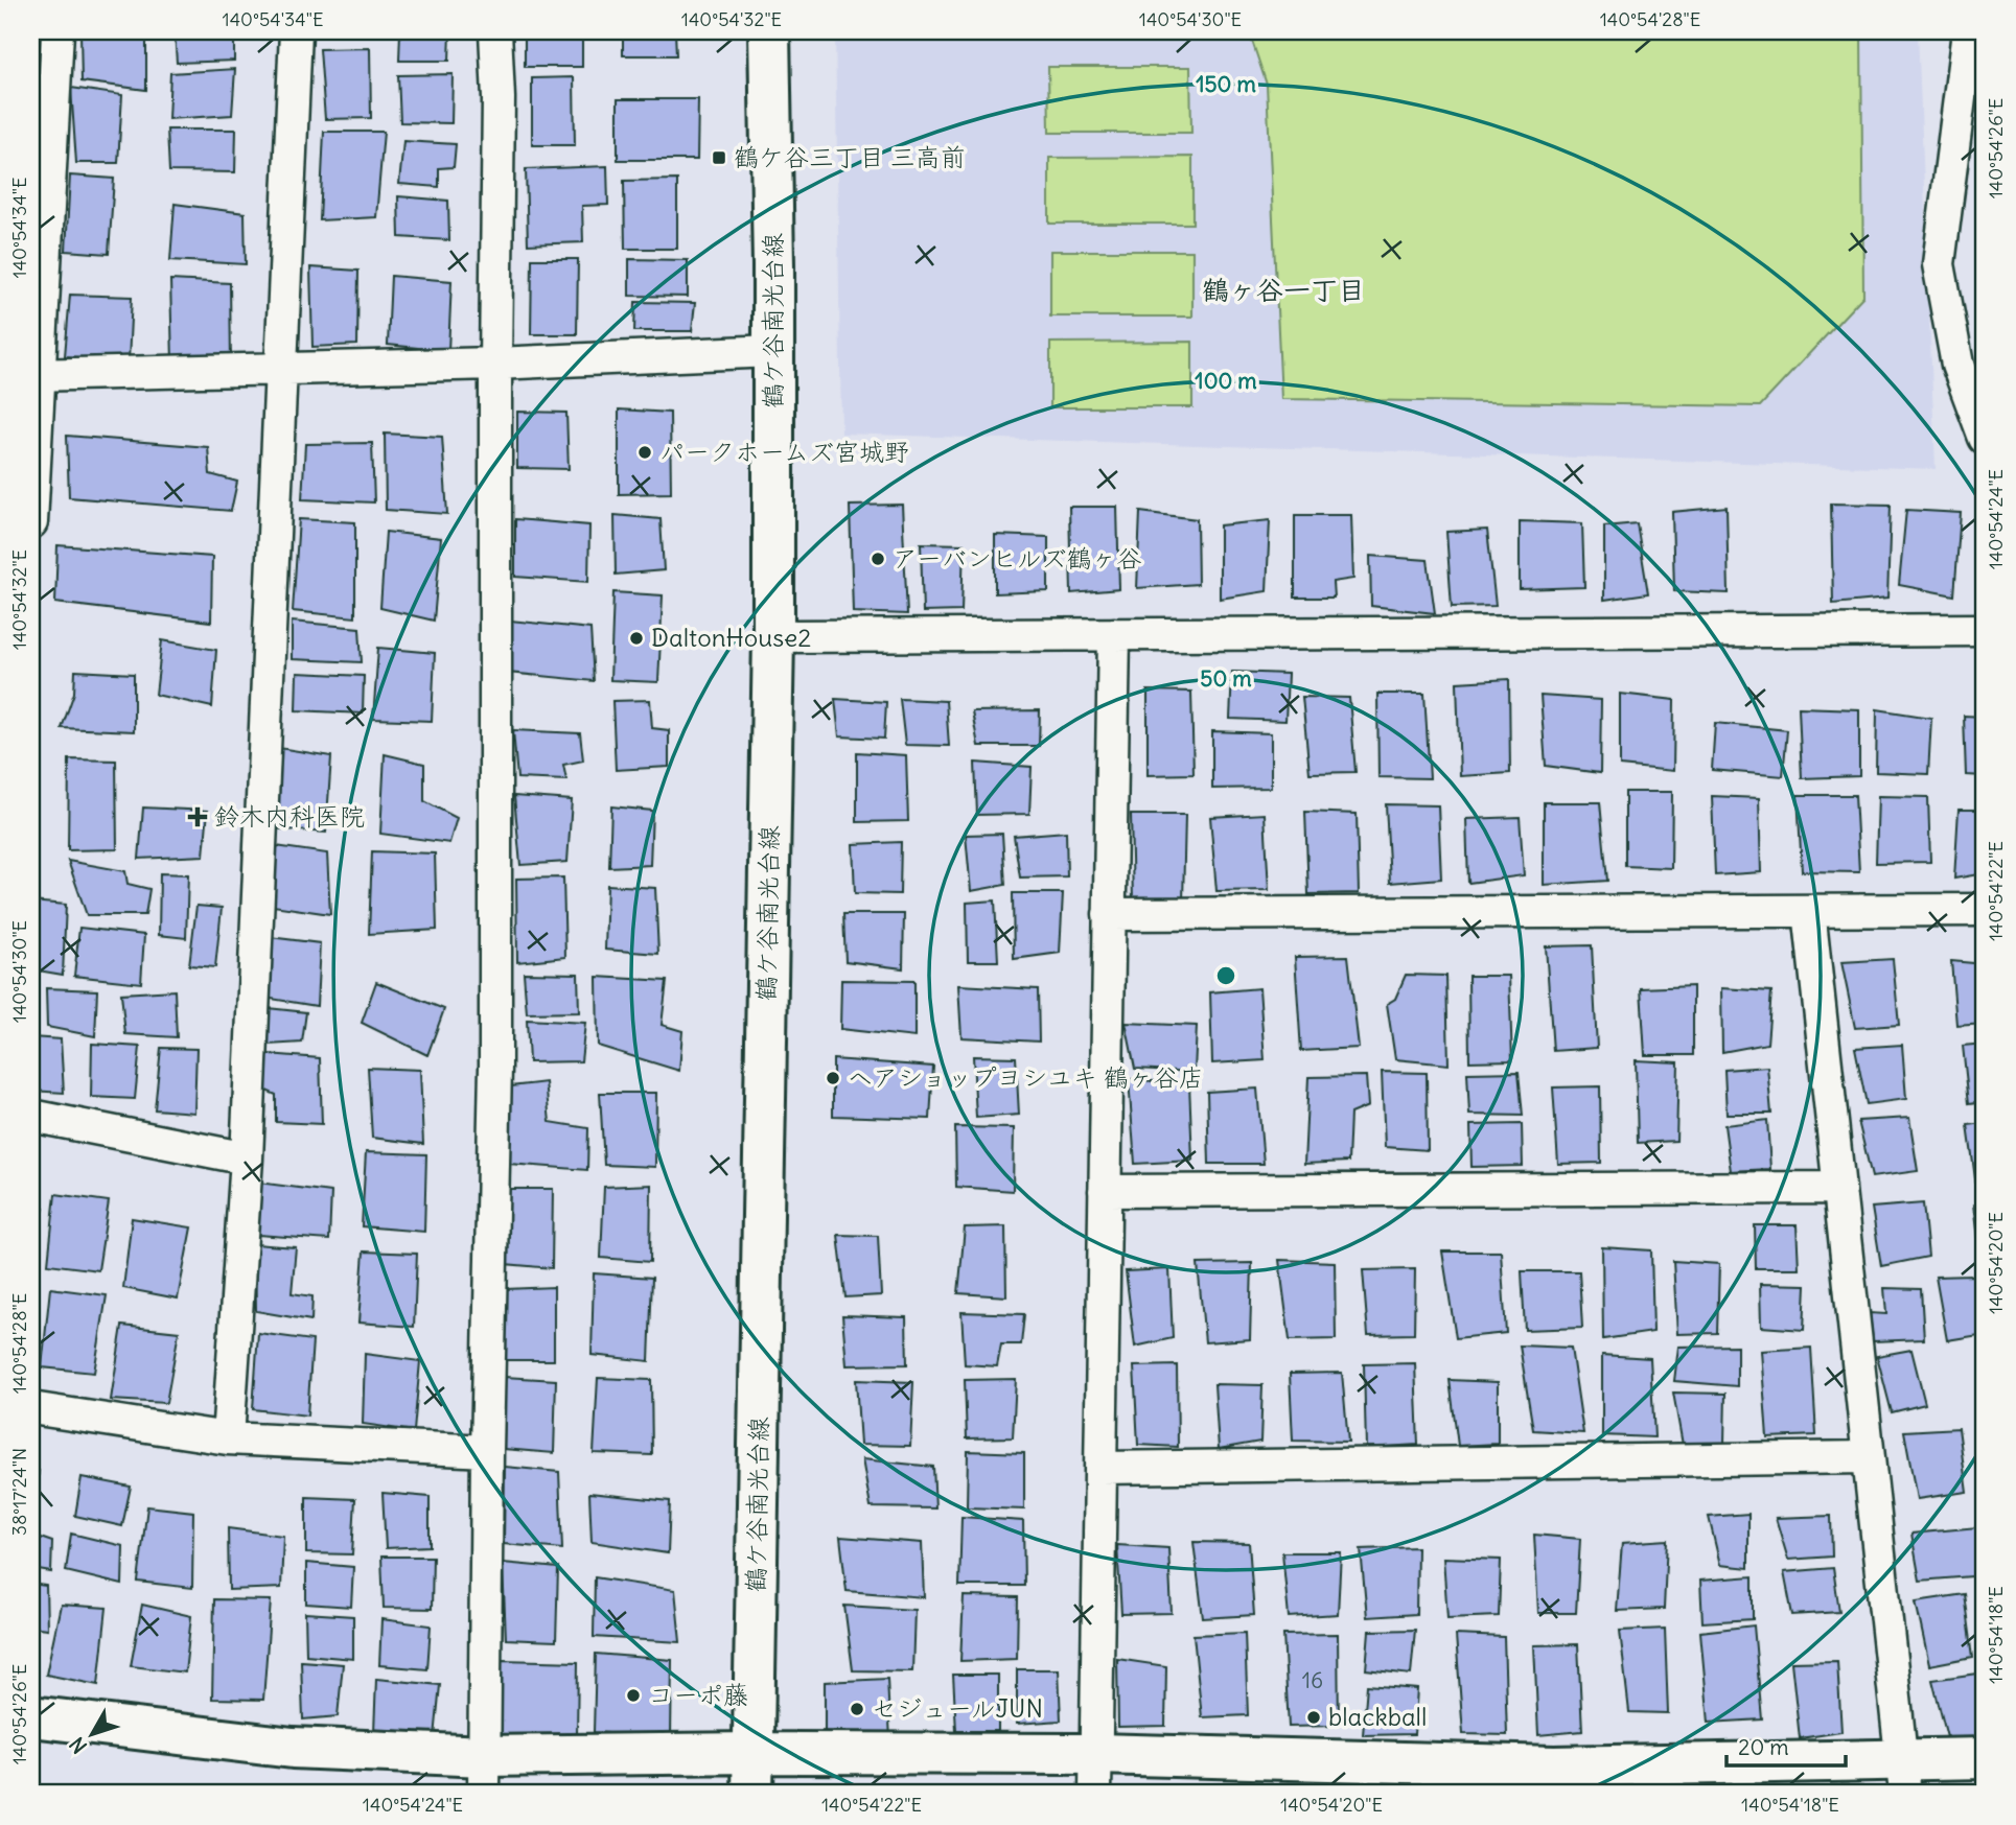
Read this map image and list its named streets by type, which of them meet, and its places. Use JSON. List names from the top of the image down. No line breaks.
{"streets":{"street":["鶴ケ谷南光台線"]},"districts":["鶴ヶ谷一丁目"],"places":{"transit":["鶴ケ谷三丁目 三高前"],"other":["パークホームズ宮城野","アーバンヒルズ鶴ヶ谷","DaltonHouse2","ヘアショップヨシユキ 鶴ヶ谷店","コーポ藤","セジュールJUN","blackball"],"health":["鈴木内科医院"]},"house_numbers":["16"],"scale_bar":"20 m","north":"bottom left","coordinates":["140°54'34\"E","140°54'32\"E","140°54'30\"E","140°54'28\"E","140°54'26\"E","140°54'24\"E","140°54'22\"E","140°54'20\"E","38°17'24\"N","140°54'18\"E"],"rings":["150 m","100 m","50 m"]}
